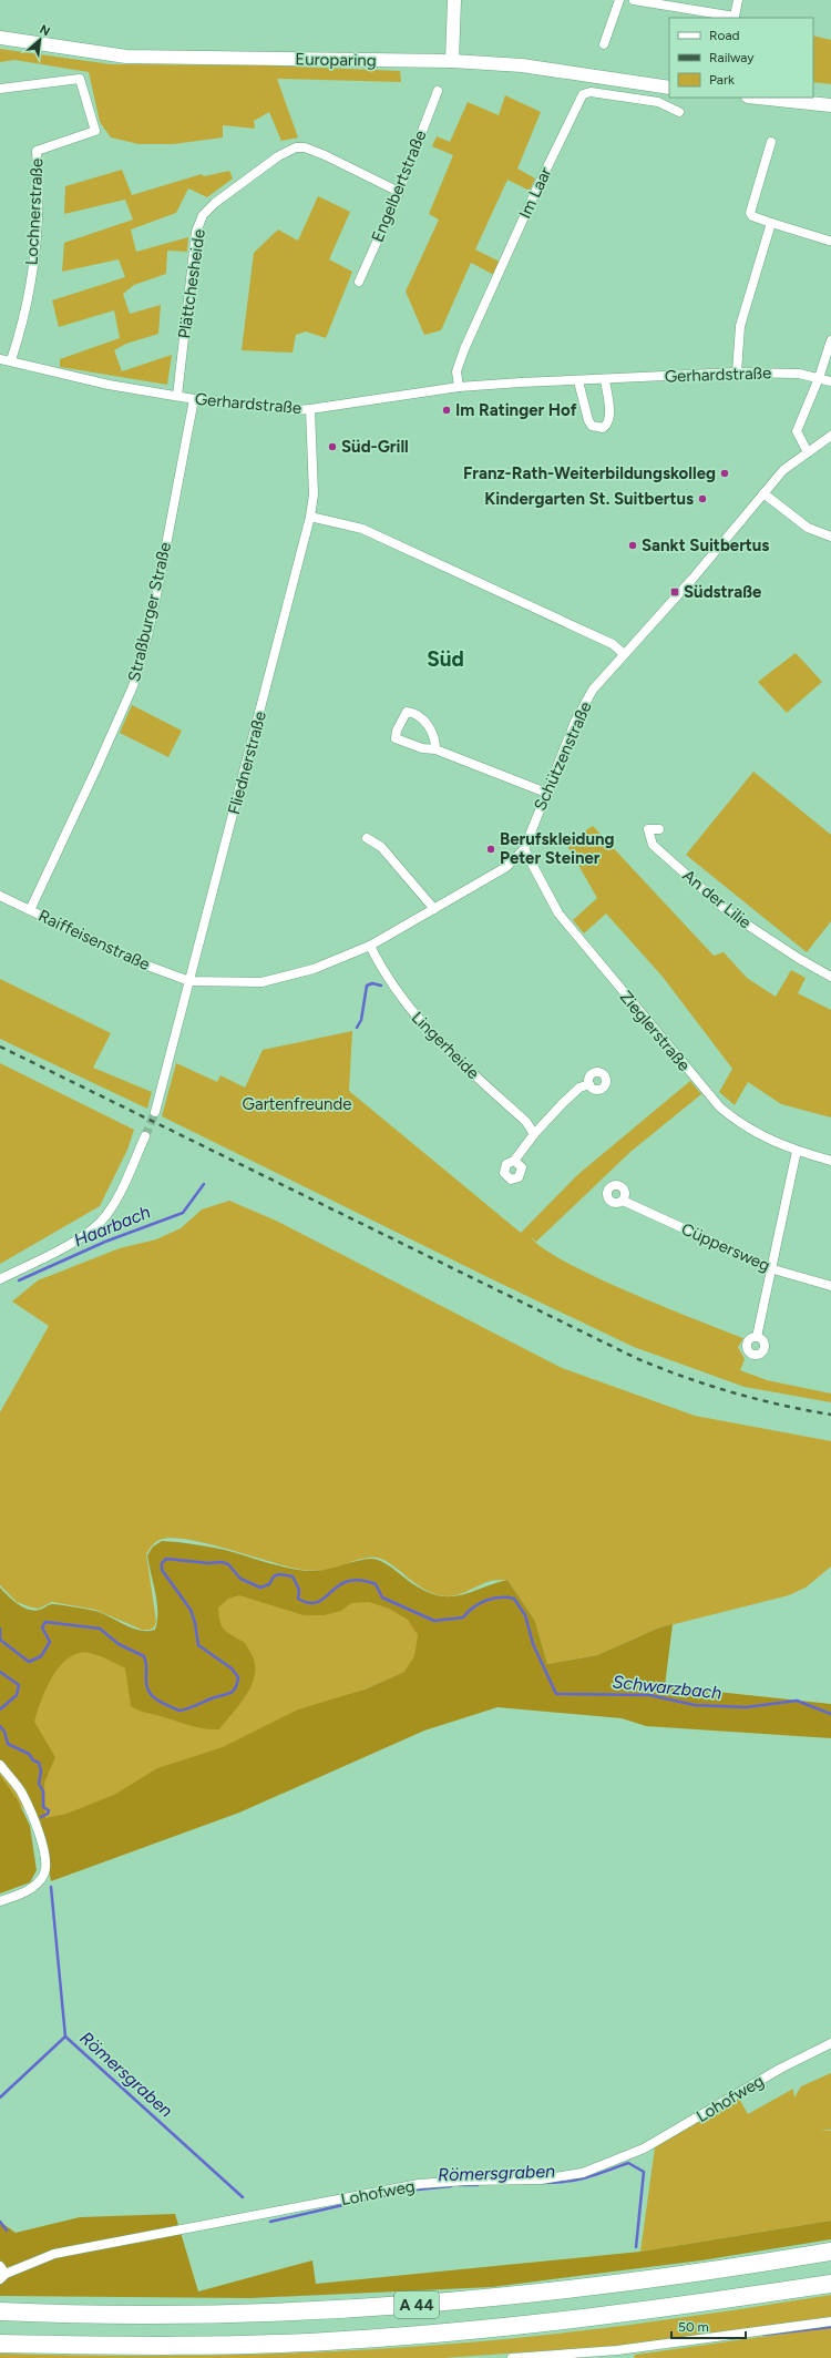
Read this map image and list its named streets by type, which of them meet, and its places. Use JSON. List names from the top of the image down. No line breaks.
{"streets":{"highway":["A 44"],"main road":["Europaring"],"street":["Engelbertstraße","Im Laar","Lochnerstraße","Plättchesheide","Gerhardstraße","Straßburger Straße","Schützenstraße","Fliednerstraße","An der Lilie","Raiffeisenstraße","Zieglerstraße","Lingerheide","Cüppersweg","Lohofweg"]},"crossings":[["Engelbertstraße","Plättchesheide"],["Im Laar","Gerhardstraße"],["Lochnerstraße","Gerhardstraße"],["Plättchesheide","Gerhardstraße"],["Gerhardstraße","Straßburger Straße"],["Gerhardstraße","Fliednerstraße"],["Straßburger Straße","Raiffeisenstraße"],["Schützenstraße","Fliednerstraße"],["Schützenstraße","Raiffeisenstraße"],["Schützenstraße","Zieglerstraße"],["Schützenstraße","Lingerheide"],["Fliednerstraße","Raiffeisenstraße"]],"districts":["Süd"],"water":["Haarbach","Schwarzbach","Römersgraben"],"parks":["Gartenfreunde"],"places":{"other":["Im Ratinger Hof","Süd-Grill","Franz-Rath-Weiterbildungskolleg","Kindergarten St. Suitbertus","Sankt Suitbertus","Berufskleidung Peter Steiner"],"transit":["Südstraße"]},"legend":["Road","Railway","Park"],"scale_bar":"50 m","north":"top right"}
